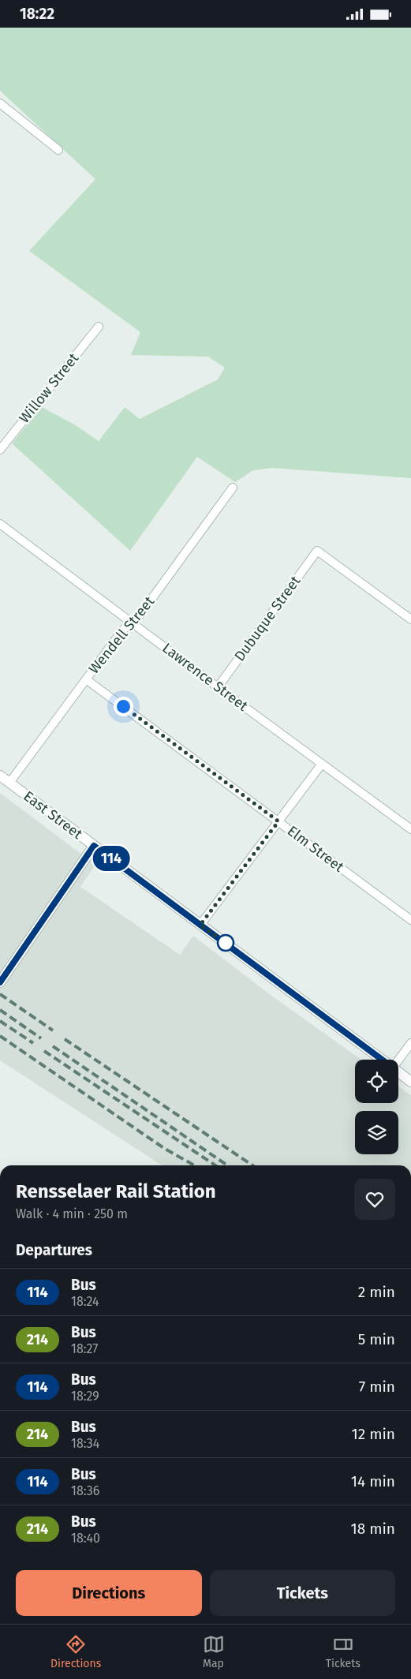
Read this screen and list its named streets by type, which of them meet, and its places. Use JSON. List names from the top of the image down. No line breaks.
{"streets":{"street":["Willow Street","Dubuque Street","Wendell Street","Lawrence Street","East Street","Elm Street"]},"crossings":[["Dubuque Street","Lawrence Street"],["Wendell Street","Lawrence Street"],["Wendell Street","East Street"],["Wendell Street","Elm Street"]],"lines":["bus line 114"],"page":{"status":"18:22","on_map":"114","heading":[["Rensselaer Rail Station","Walk · 4 min · 250 m"],"Departures"],"list":[{"mark":"114","name":"Bus","note":"18:24","value":"2 min"},{"mark":"214","name":"Bus","note":"18:27","value":"5 min"},{"mark":"114","name":"Bus","note":"18:29","value":"7 min"},{"mark":"214","name":"Bus","note":"18:34","value":"12 min"},{"mark":"114","name":"Bus","note":"18:36","value":"14 min"},{"mark":"214","name":"Bus","note":"18:40","value":"18 min"}],"buttons":["Directions","Tickets"],"tabs":["Directions","Map","Tickets"]}}
